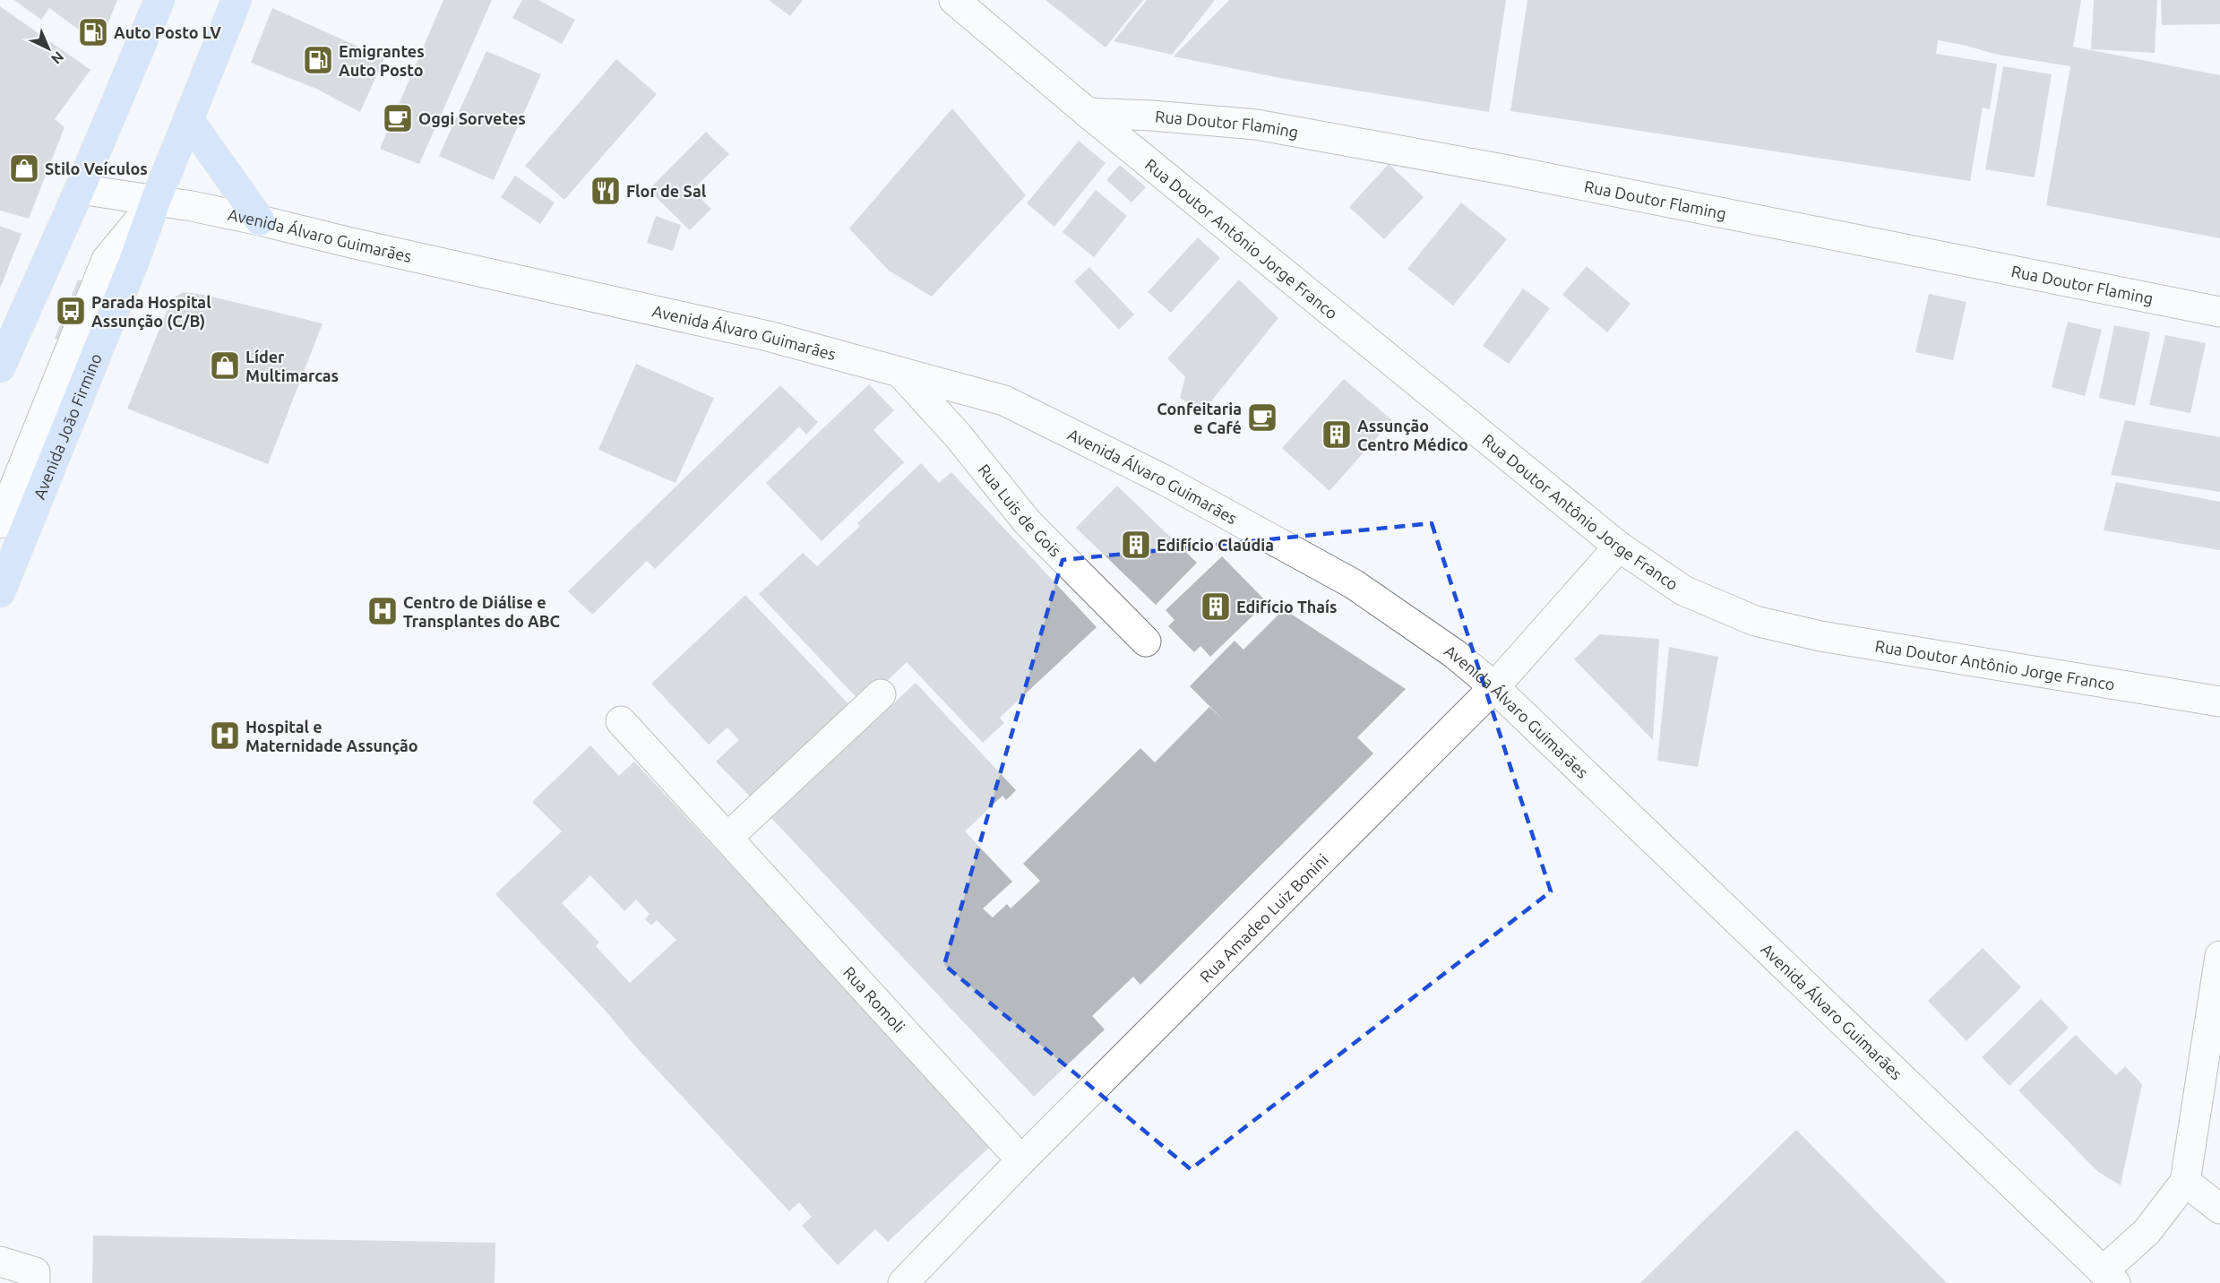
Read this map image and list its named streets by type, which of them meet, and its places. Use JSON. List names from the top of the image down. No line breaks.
{"streets":{"main road":["Avenida João Firmino"],"street":["Rua Doutor Flaming","Avenida Álvaro Guimarães","Rua Doutor Antônio Jorge Franco","Rua Luis de Gois","Rua Amadeo Luiz Bonini","Rua Romoli"]},"crossings":[["Rua Doutor Flaming","Rua Doutor Antônio Jorge Franco"],["Avenida Álvaro Guimarães","Avenida João Firmino"],["Avenida Álvaro Guimarães","Rua Luis de Gois"],["Avenida Álvaro Guimarães","Rua Amadeo Luiz Bonini"],["Rua Doutor Antônio Jorge Franco","Rua Amadeo Luiz Bonini"],["Rua Amadeo Luiz Bonini","Rua Romoli"]],"places":{"fuel station":["Auto Posto LV","Emigrantes Auto Posto"],"cafe":["Oggi Sorvetes","Confeitaria e Café"],"shop":["Stilo Veículos","Líder Multimarcas"],"restaurant":["Flor de Sal"],"bus stop":["Parada Hospital Assunção (C/B)"],"building":["Assunção Centro Médico","Edifício Claúdia","Edifício Thaís"],"hospital":["Centro de Diálise e Transplantes do ABC","Hospital e Maternidade Assunção"]},"north":"bottom right"}
